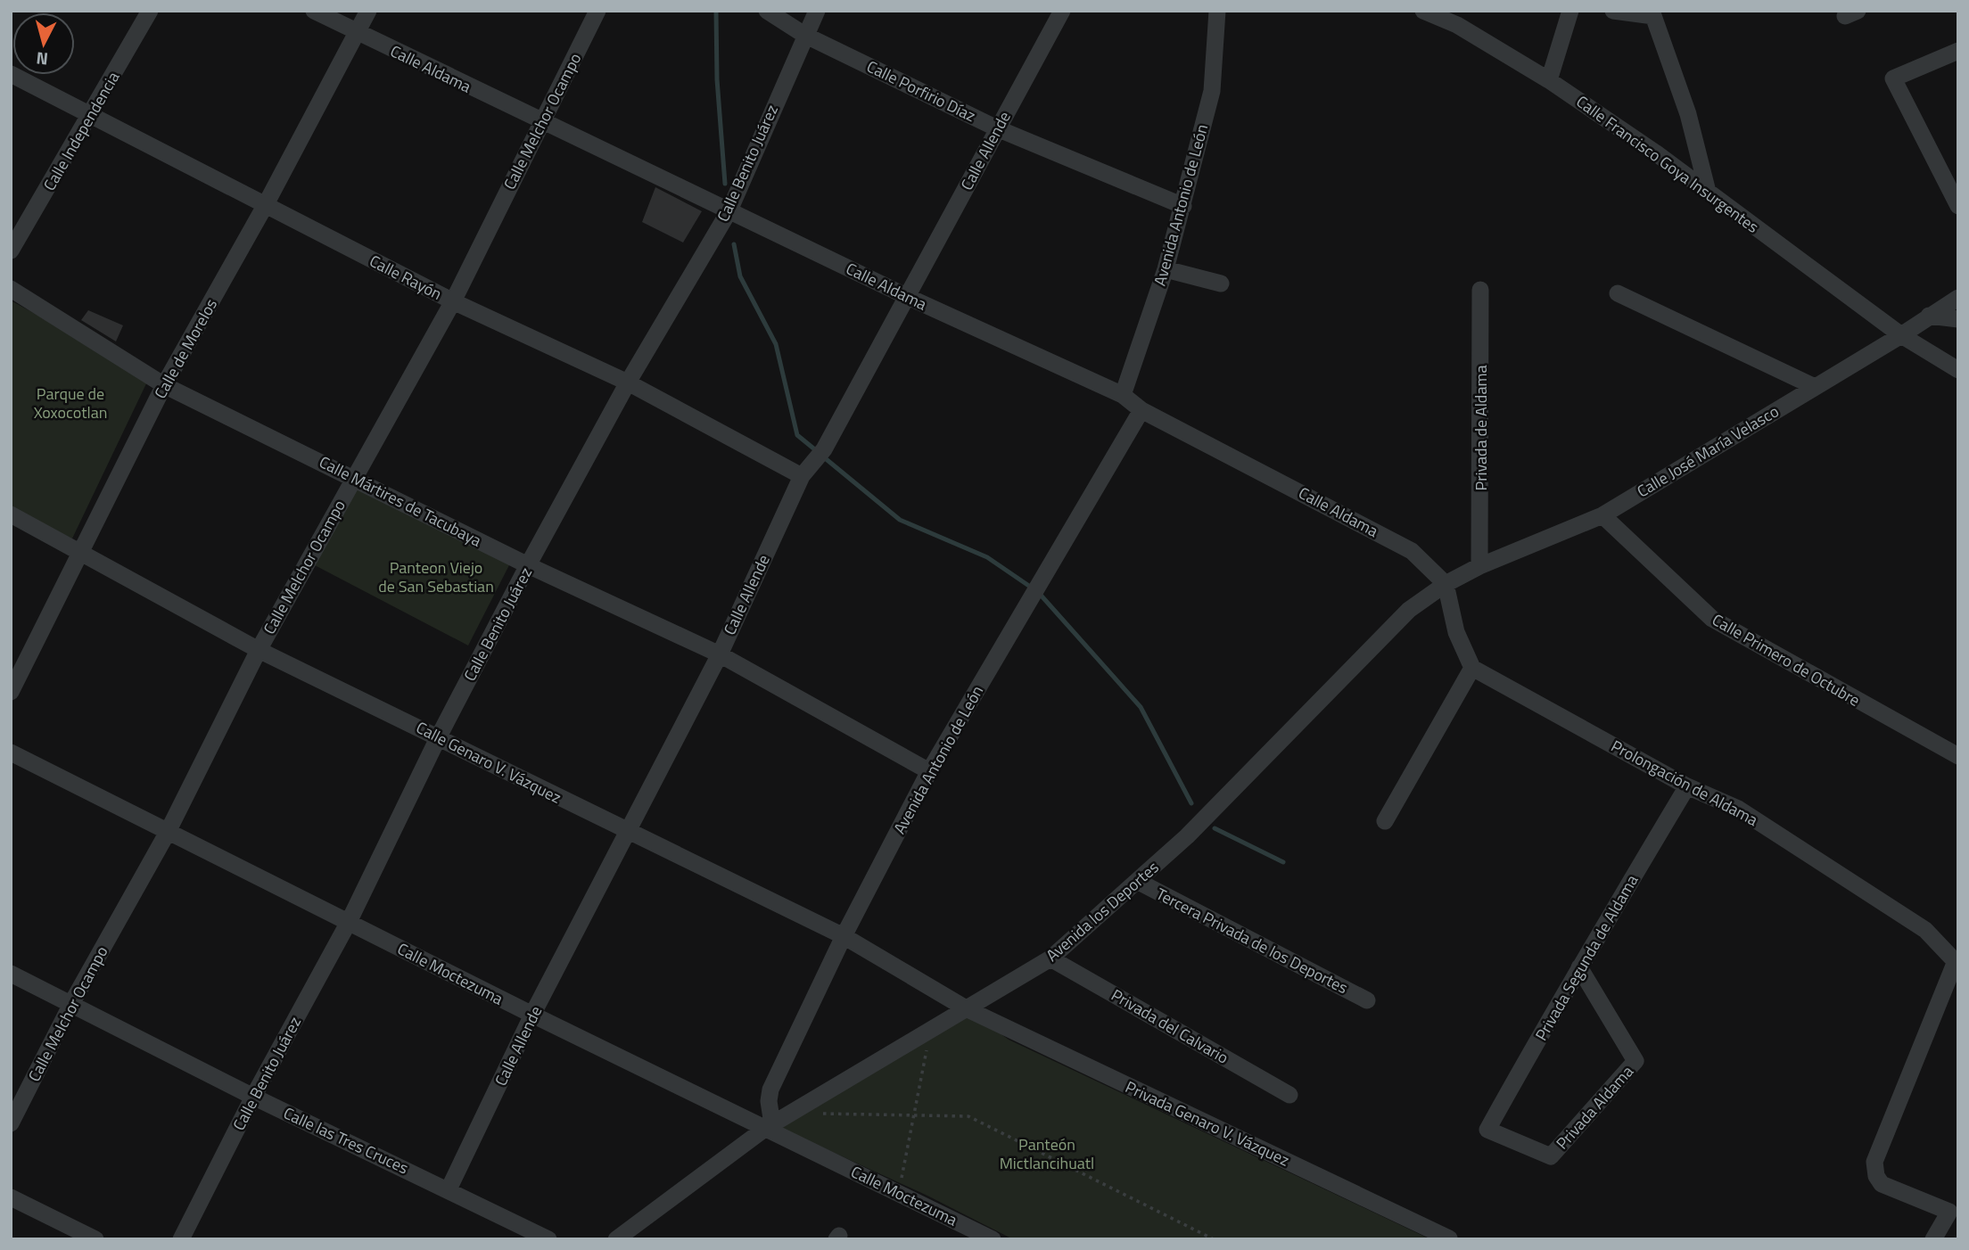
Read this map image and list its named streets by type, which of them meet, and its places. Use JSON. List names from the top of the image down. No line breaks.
{"streets":{"street":["Calle Aldama","Calle Porfirio Díaz","Calle Melchor Ocampo","Calle Independencia","Calle Allende","Calle Benito Juárez","Calle Francisco Goya Insurgentes","Avenida Antonio de León","Calle Rayón","Calle de Morelos","Privada de Aldama","Calle José María Velasco","Calle Mártires de Tacubaya","Calle Primero de Octubre","Calle Genaro V. Vázquez","Prolongación de Aldama","Avenida los Deportes","Tercera Privada de los Deportes","Privada Segunda de Aldama","Calle Moctezuma","Privada del Calvario","Privada Aldama","Privada Genaro V. Vázquez","Calle las Tres Cruces"]},"crossings":[["Calle Aldama","Calle Melchor Ocampo"],["Calle Aldama","Calle Allende"],["Calle Aldama","Calle Benito Juárez"],["Calle Aldama","Avenida Antonio de León"],["Calle Aldama","Calle de Morelos"],["Calle Aldama","Calle José María Velasco"],["Calle Aldama","Avenida los Deportes"],["Calle Porfirio Díaz","Calle Allende"],["Calle Porfirio Díaz","Calle Benito Juárez"],["Calle Porfirio Díaz","Avenida Antonio de León"],["Calle Melchor Ocampo","Calle Rayón"],["Calle Melchor Ocampo","Calle Mártires de Tacubaya"],["Calle Melchor Ocampo","Calle Genaro V. Vázquez"],["Calle Melchor Ocampo","Calle Moctezuma"],["Calle Melchor Ocampo","Calle las Tres Cruces"],["Calle Independencia","Calle Rayón"],["Calle Allende","Calle Rayón"],["Calle Allende","Calle Mártires de Tacubaya"],["Calle Allende","Calle Genaro V. Vázquez"],["Calle Allende","Calle Moctezuma"],["Calle Allende","Calle las Tres Cruces"],["Calle Benito Juárez","Calle Rayón"],["Calle Benito Juárez","Calle Mártires de Tacubaya"],["Calle Benito Juárez","Calle Genaro V. Vázquez"],["Calle Benito Juárez","Calle Moctezuma"],["Calle Benito Juárez","Calle las Tres Cruces"],["Calle Francisco Goya Insurgentes","Calle José María Velasco"],["Avenida Antonio de León","Calle Mártires de Tacubaya"],["Avenida Antonio de León","Calle Genaro V. Vázquez"],["Avenida Antonio de León","Avenida los Deportes"],["Avenida Antonio de León","Calle Moctezuma"],["Calle Rayón","Calle de Morelos"],["Calle de Morelos","Calle Mártires de Tacubaya"],["Calle de Morelos","Calle Genaro V. Vázquez"],["Privada de Aldama","Calle José María Velasco"],["Calle José María Velasco","Calle Primero de Octubre"],["Calle José María Velasco","Avenida los Deportes"],["Calle Genaro V. Vázquez","Avenida los Deportes"],["Calle Genaro V. Vázquez","Privada Genaro V. Vázquez"],["Prolongación de Aldama","Privada Segunda de Aldama"],["Avenida los Deportes","Tercera Privada de los Deportes"],["Avenida los Deportes","Calle Moctezuma"],["Avenida los Deportes","Privada del Calvario"],["Avenida los Deportes","Privada Genaro V. Vázquez"],["Privada Segunda de Aldama","Privada Aldama"]],"parks":["Parque de Xoxocotlan","Panteon Viejo de San Sebastian","Panteón Mictlancihuatl"],"north":"bottom"}
